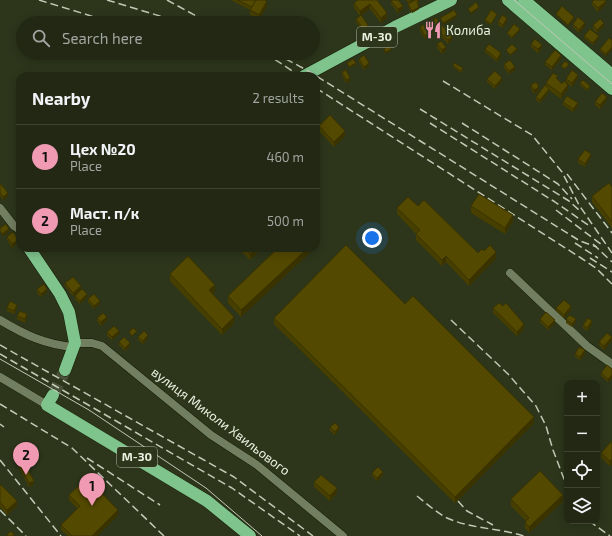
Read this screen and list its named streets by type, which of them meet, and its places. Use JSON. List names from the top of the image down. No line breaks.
{"streets":{"highway":["М-30"],"street":["вулиця Миколи Хвильового"]},"places":{"restaurant":["Колиба"]},"page":{"search":"Search here","heading":["Nearby","2 results"],"list":[{"mark":"1","name":"Цех №20","note":"Place","value":"460 m"},{"mark":"2","name":"Маст. п/к","note":"Place","value":"500 m"}],"map_buttons":["+","−"],"pins":["2","1"]}}
